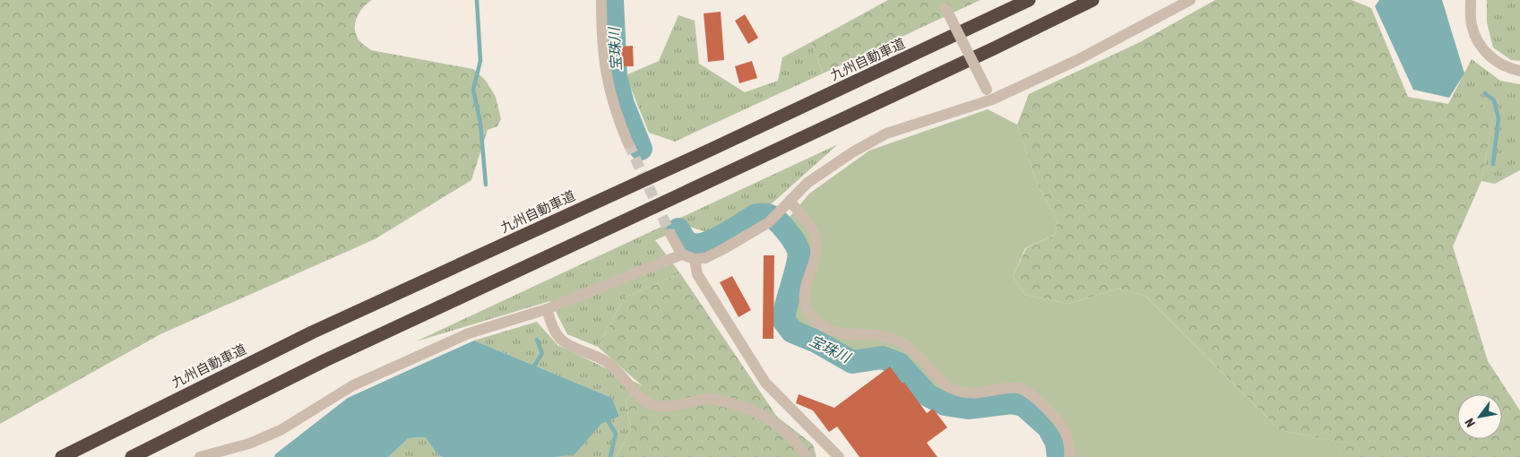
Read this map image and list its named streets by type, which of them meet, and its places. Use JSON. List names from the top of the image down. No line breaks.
{"streets":{"highway":["九州自動車道"]},"water":["宝珠川"],"north":"bottom left"}
